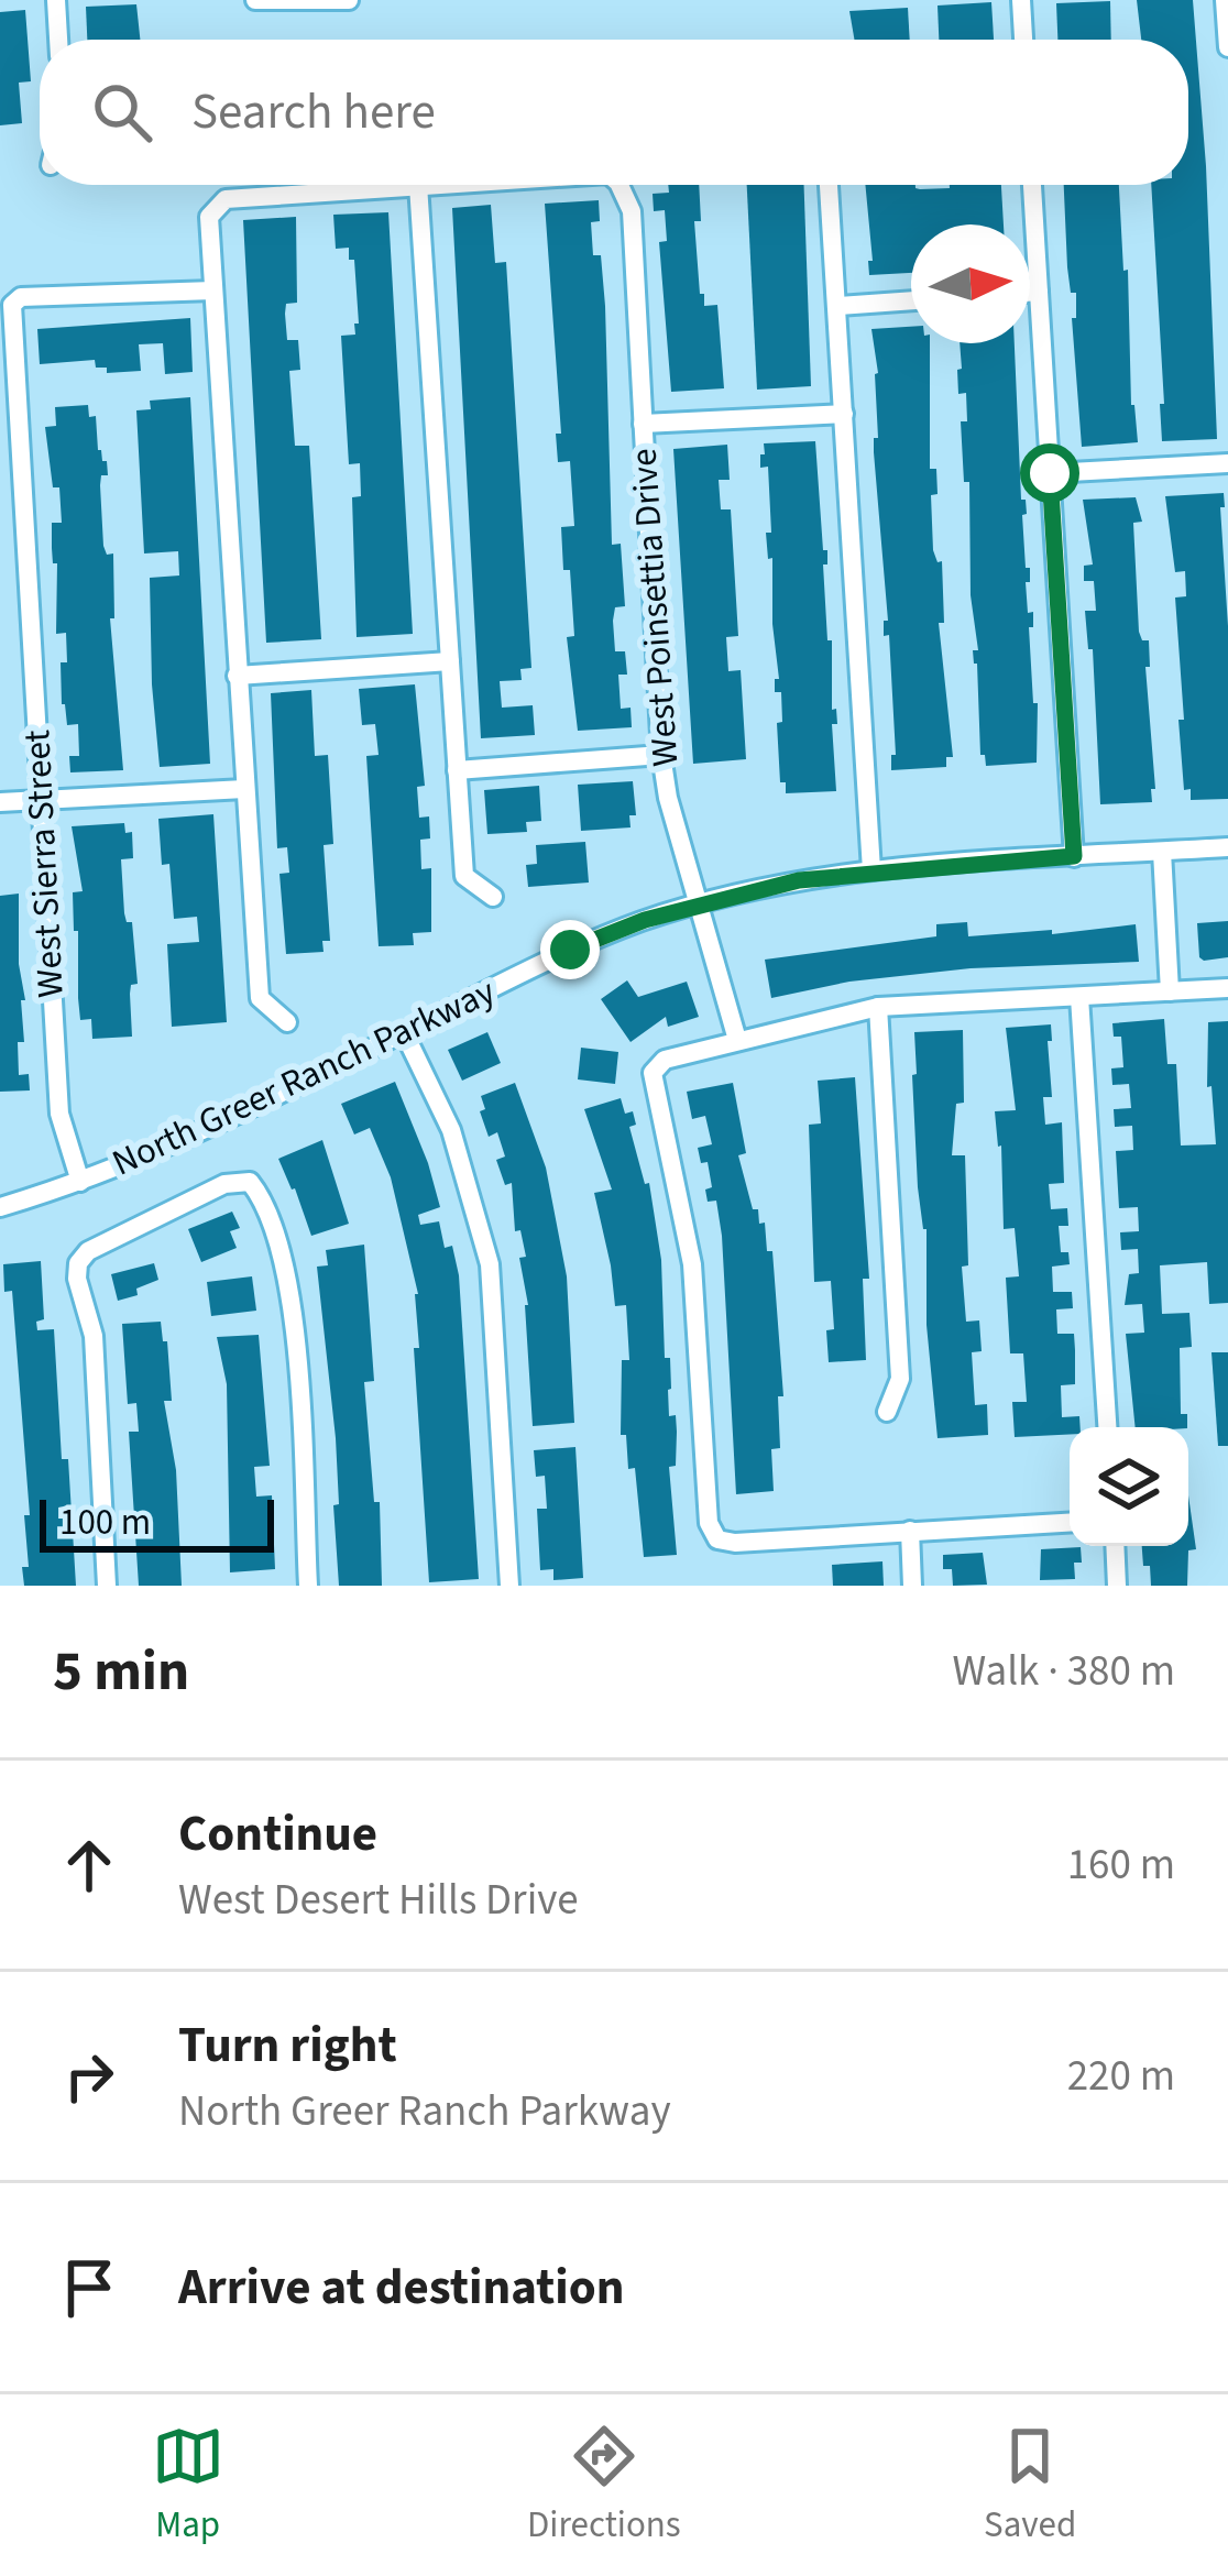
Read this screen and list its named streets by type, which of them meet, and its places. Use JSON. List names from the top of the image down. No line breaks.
{"streets":{"street":["West Poinsettia Drive","West Sierra Street","North Greer Ranch Parkway"]},"crossings":[["West Poinsettia Drive","North Greer Ranch Parkway"],["West Sierra Street","North Greer Ranch Parkway"]],"scale_bar":"100 m","north":"right","page":{"search":"Search here","scale":"100 m","heading":["5 min","Walk · 380 m"],"list":[["Continue","West Desert Hills Drive","160 m"],["Turn right","North Greer Ranch Parkway","220 m"],"Arrive at destination"],"nav":["Map","Directions","Saved"]}}
